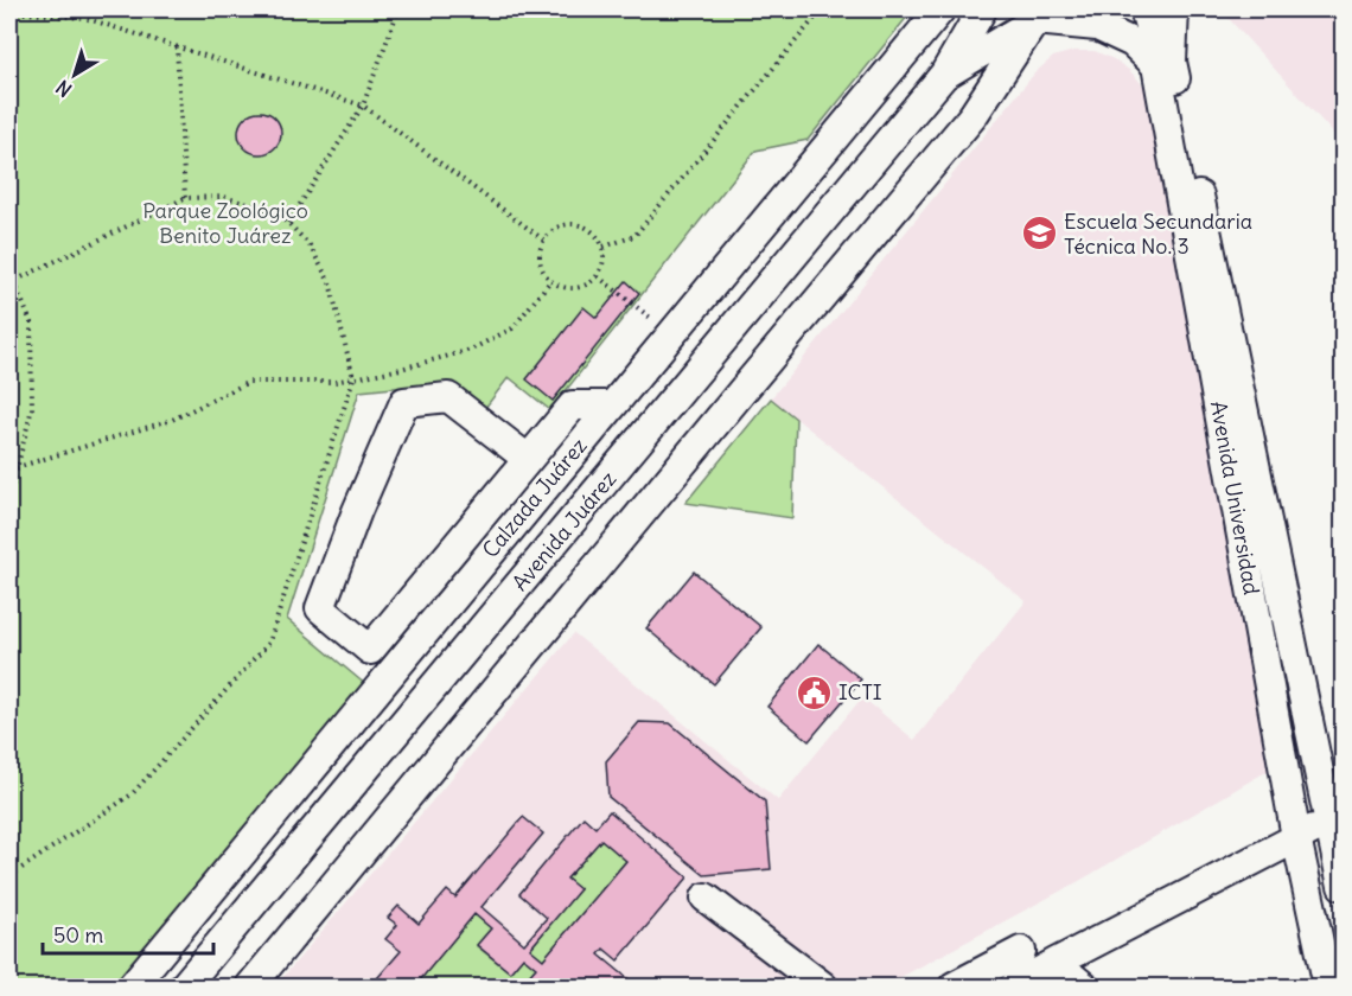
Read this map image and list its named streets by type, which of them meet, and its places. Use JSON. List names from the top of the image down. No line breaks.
{"streets":{"street":["Calzada Juárez","Avenida Universidad","Avenida Juárez"]},"parks":["Parque Zoológico Benito Juárez"],"places":{"school or university":["Escuela Secundaria Técnica No. 3"],"public building":["ICTI"]},"scale_bar":"50 m","north":"bottom left"}
